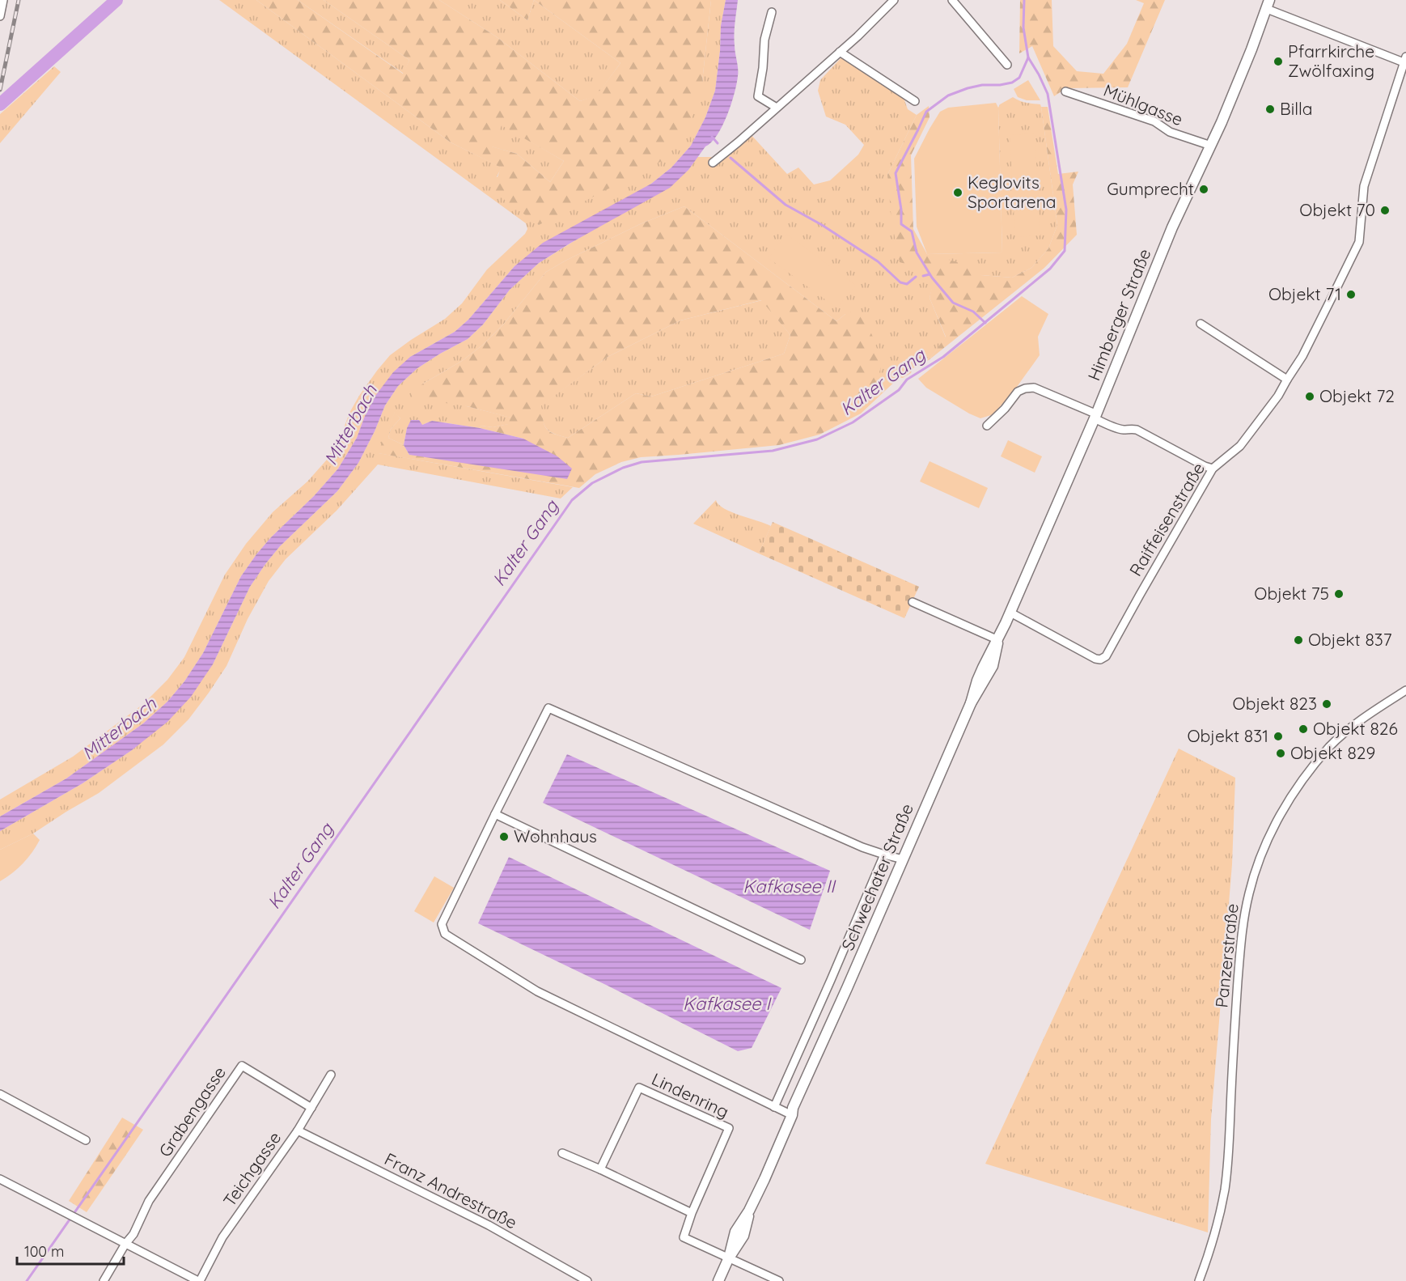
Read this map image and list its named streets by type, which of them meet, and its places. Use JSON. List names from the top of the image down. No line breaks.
{"streets":{"main road":["Himberger Straße","Schwechater Straße"],"street":["Mühlgasse","Raiffeisenstraße","Panzerstraße","Lindenring","Grabengasse","Teichgasse","Franz Andrestraße"]},"crossings":[["Mühlgasse","Himberger Straße"],["Himberger Straße","Raiffeisenstraße"],["Himberger Straße","Schwechater Straße"],["Schwechater Straße","Lindenring"],["Grabengasse","Teichgasse"],["Teichgasse","Franz Andrestraße"]],"water":["Kalter Gang","Mitterbach","Kafkasee II","Kafkasee I"],"places":["Pfarrkirche Zwölfaxing","Billa","Gumprecht","Keglovits Sportarena","Objekt 70","Objekt 71","Objekt 72","Objekt 75","Objekt 837","Objekt 823","Objekt 826","Objekt 831","Objekt 829","Wohnhaus"],"scale_bar":"100 m"}
